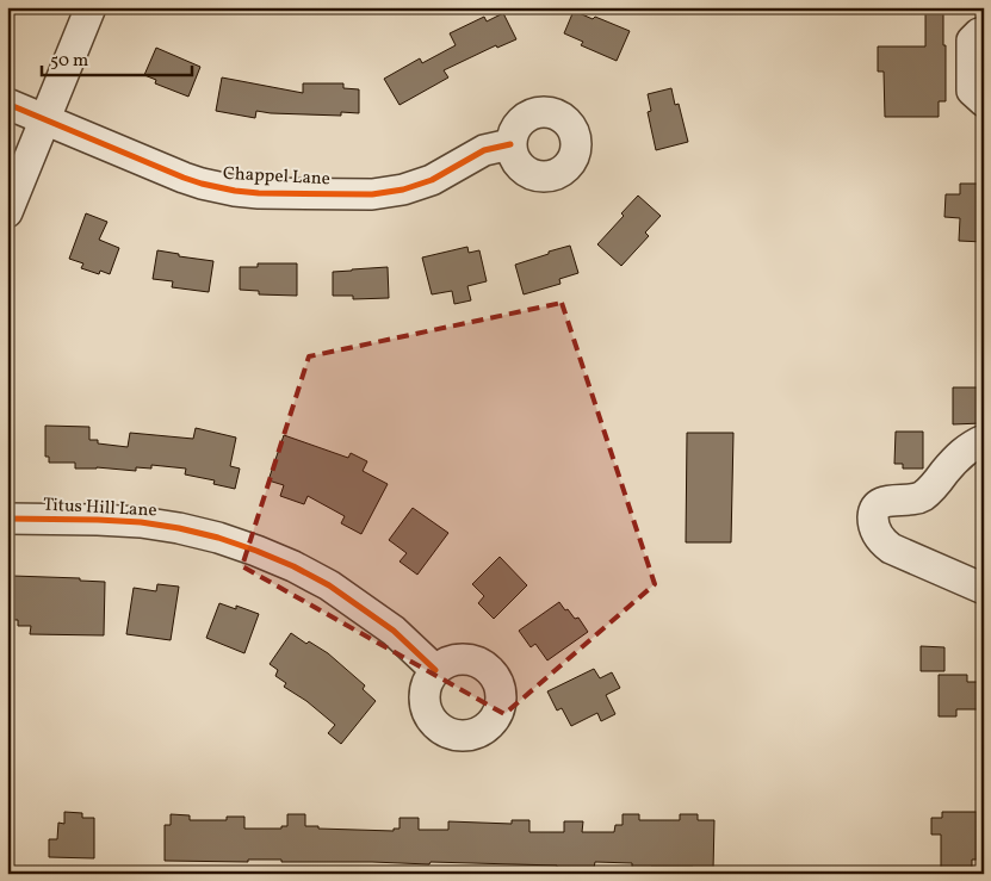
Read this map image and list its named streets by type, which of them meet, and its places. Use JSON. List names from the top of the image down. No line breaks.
{"streets":{"street":["Chappel Lane","Titus Hill Lane"]},"scale_bar":"50 m"}
